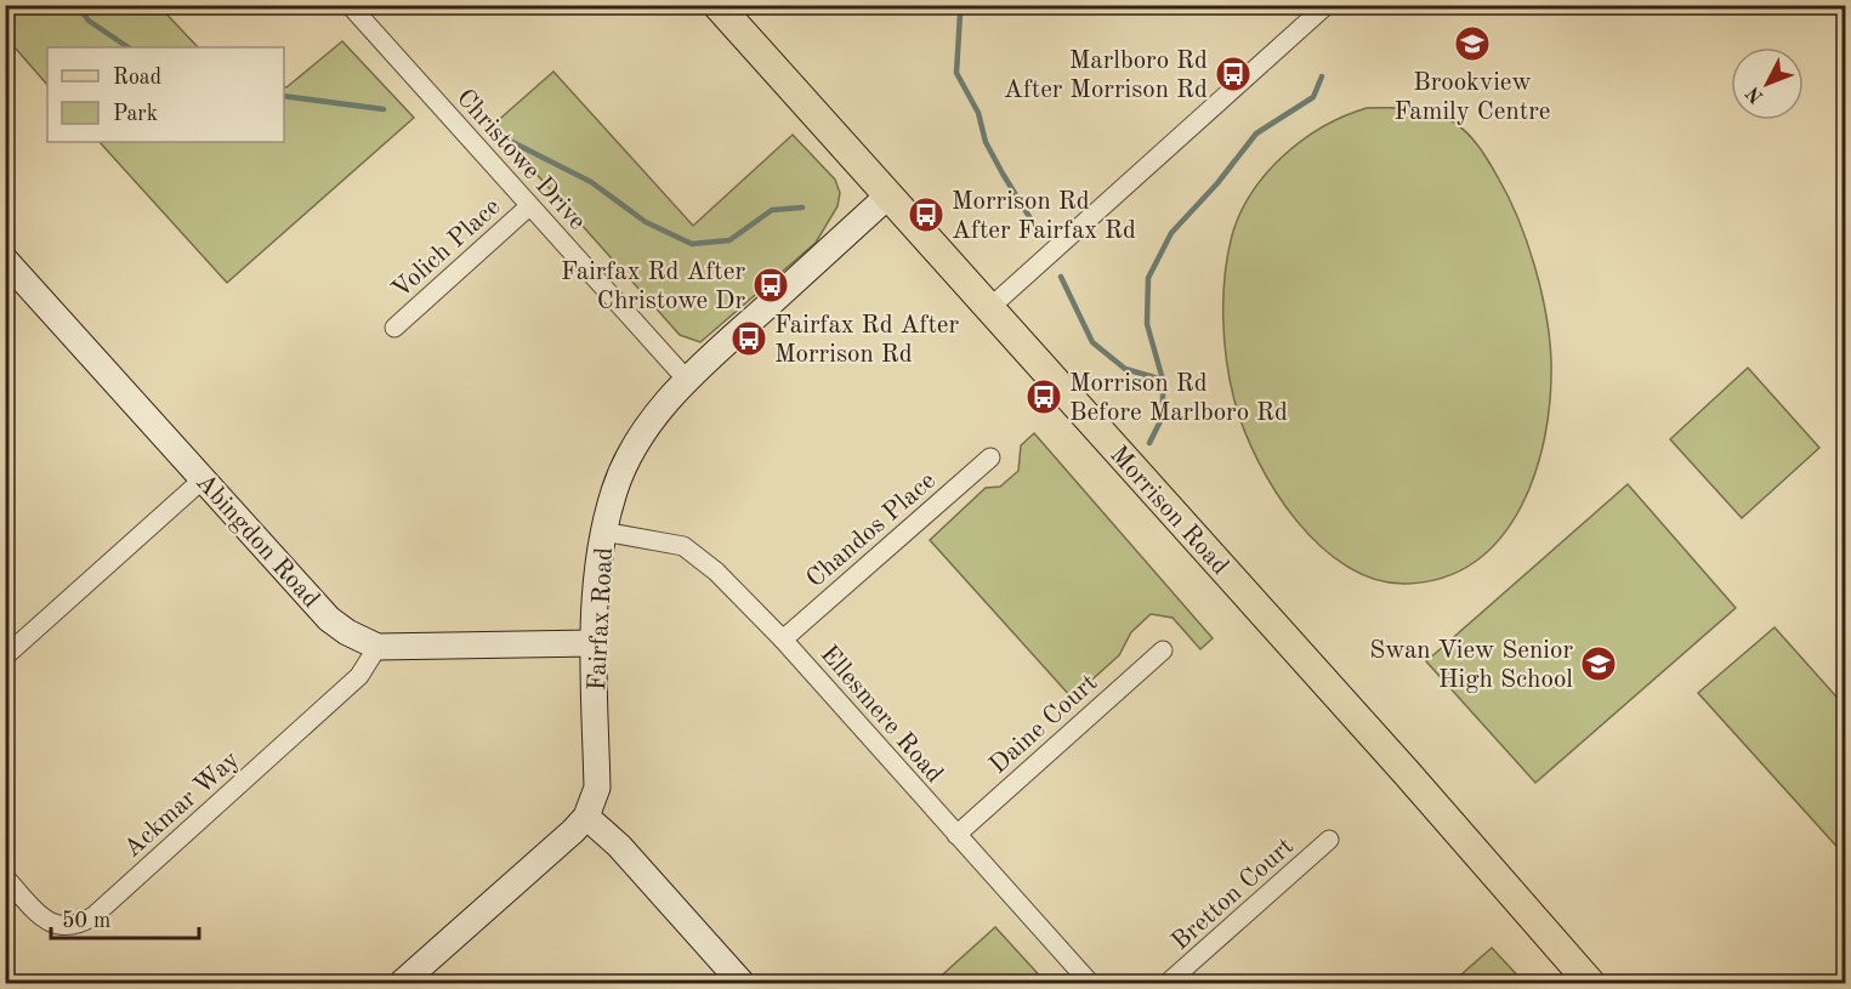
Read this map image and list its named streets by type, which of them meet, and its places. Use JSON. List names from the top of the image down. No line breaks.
{"streets":{"main road":["Morrison Road"],"street":["Christowe Drive","Volich Place","Chandos Place","Abingdon Road","Fairfax Road","Ellesmere Road","Daine Court","Ackmar Way","Bretton Court"]},"crossings":[["Christowe Drive","Volich Place"],["Christowe Drive","Fairfax Road"],["Morrison Road","Fairfax Road"],["Chandos Place","Ellesmere Road"],["Abingdon Road","Fairfax Road"],["Abingdon Road","Ackmar Way"],["Fairfax Road","Ellesmere Road"],["Ellesmere Road","Daine Court"]],"places":{"school or university":["Brookview Family Centre","Swan View Senior High School"],"bus stop":["Marlboro Rd After Morrison Rd","Morrison Rd After Fairfax Rd","Fairfax Rd After Christowe Dr","Fairfax Rd After Morrison Rd","Morrison Rd Before Marlboro Rd"]},"legend":["Road","Park"],"scale_bar":"50 m","north":"bottom left"}
